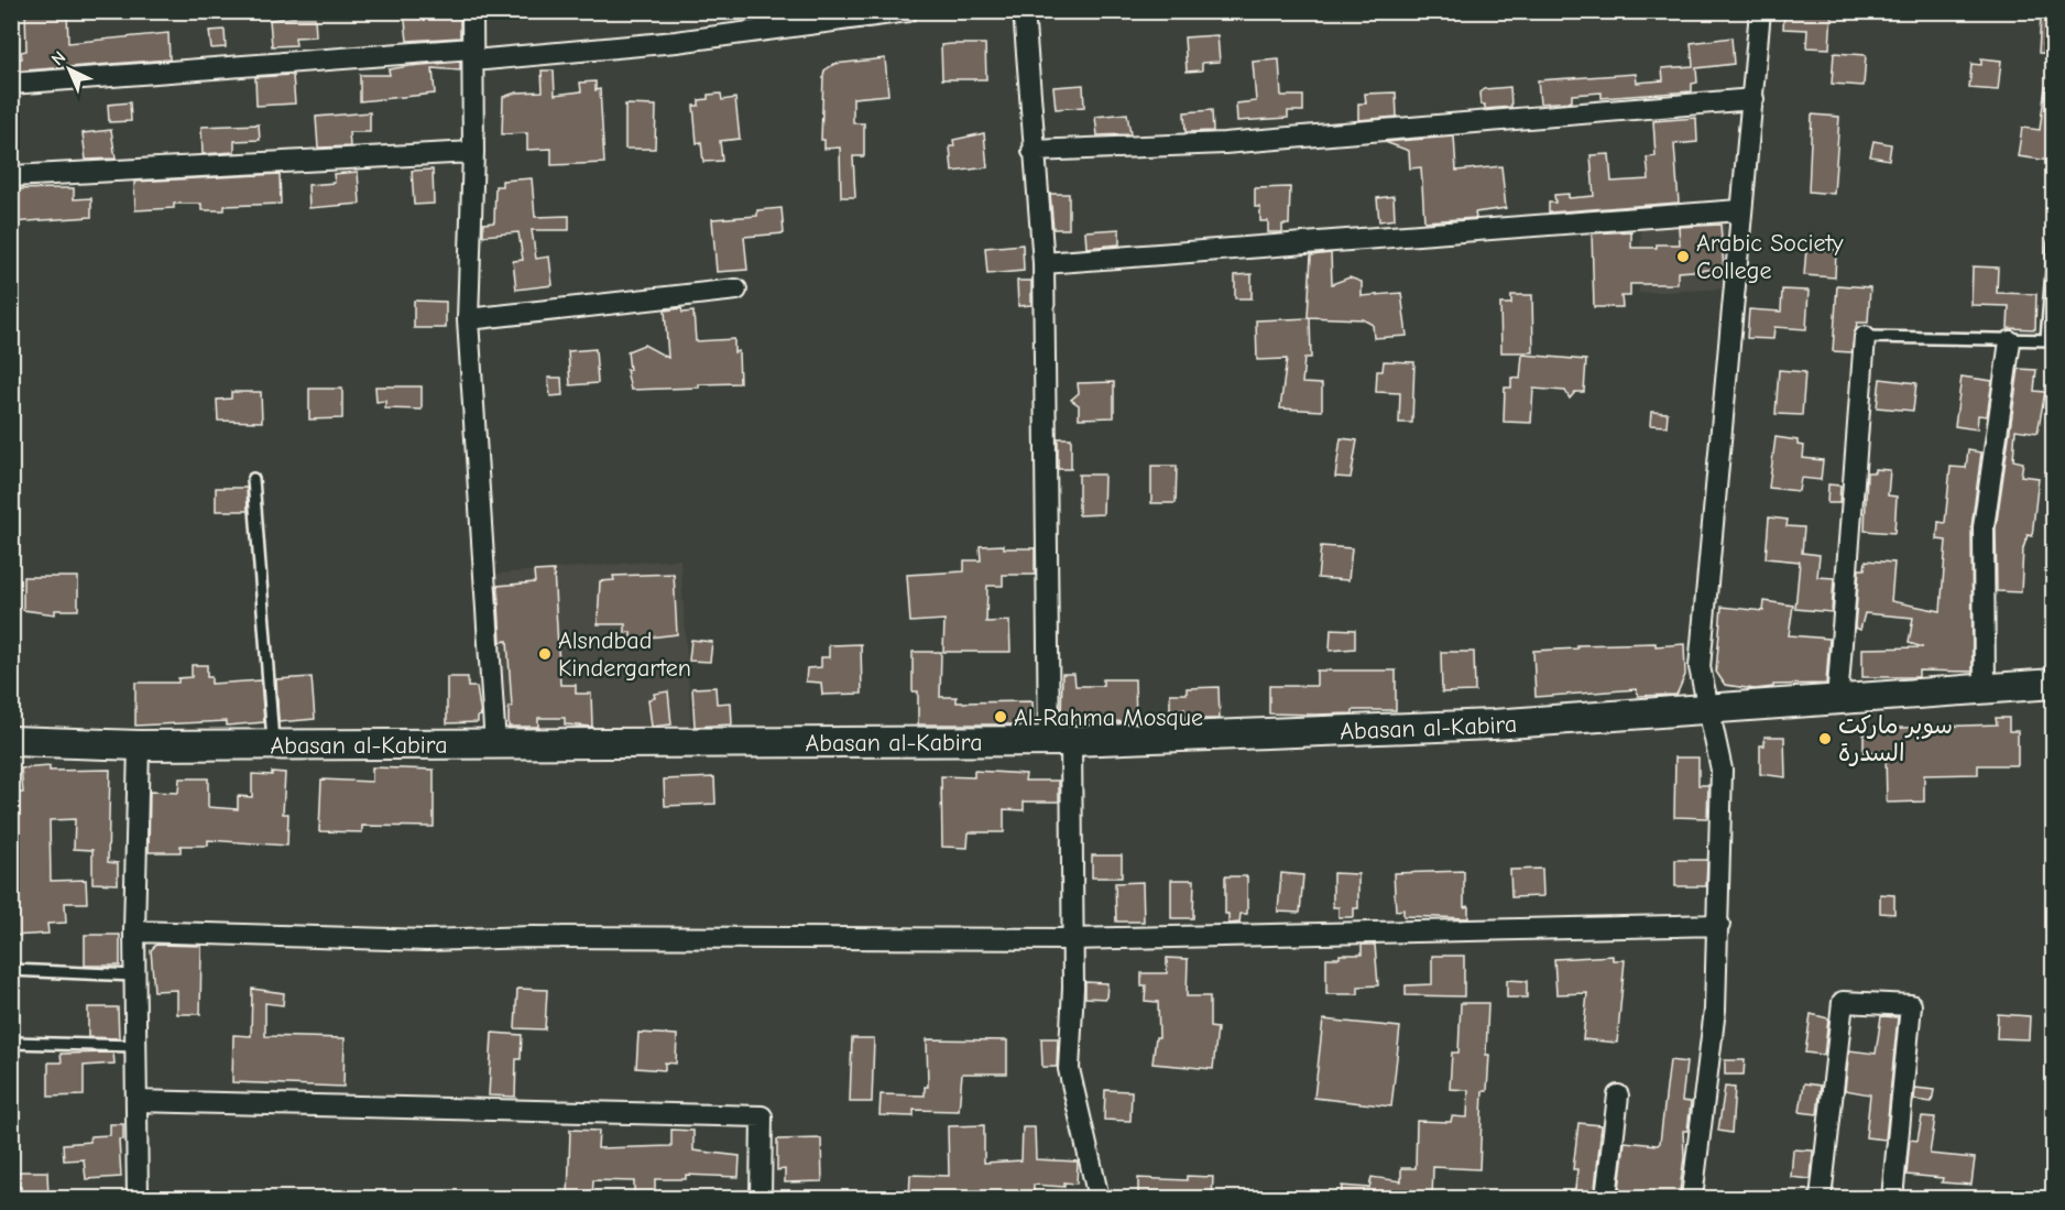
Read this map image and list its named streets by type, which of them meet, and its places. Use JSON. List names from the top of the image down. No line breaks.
{"streets":{"main road":["Abasan al-Kabira"]},"places":["Arabic Society College","Alsndbad Kindergarten","Al-Rahma Mosque","سوبر ماركت السدرة"],"north":"top left"}
